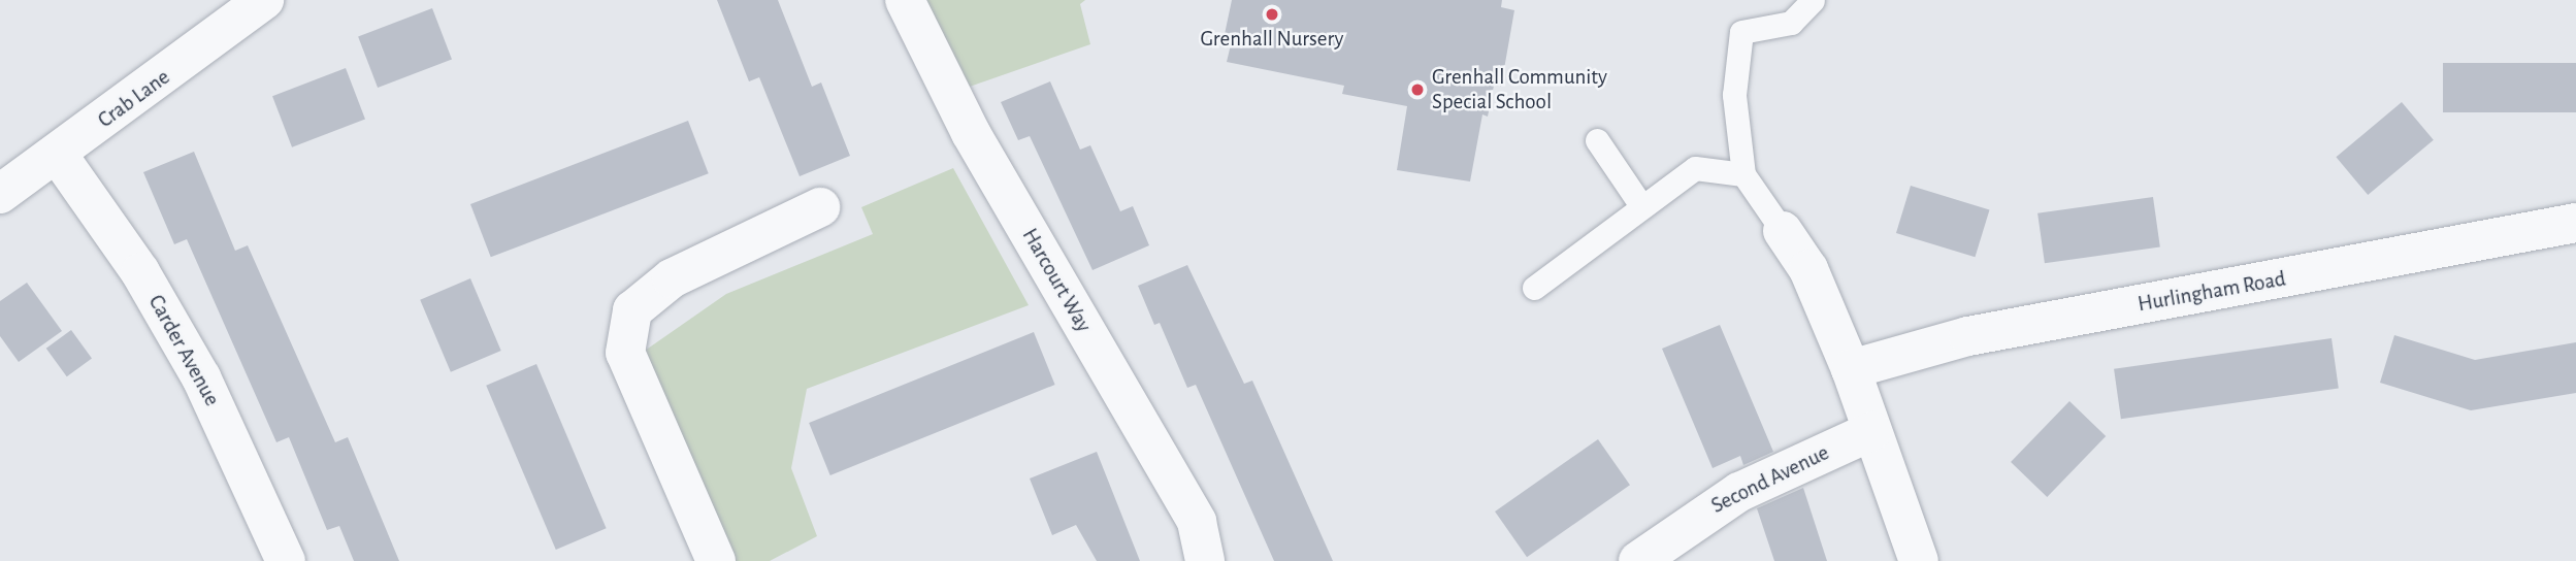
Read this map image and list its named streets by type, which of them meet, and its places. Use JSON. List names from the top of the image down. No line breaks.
{"streets":{"street":["Crab Lane","Harcourt Way","Hurlingham Road","Carder Avenue","Second Avenue"]},"crossings":[["Crab Lane","Carder Avenue"]],"places":["Grenhall Nursery","Grenhall Community Special School"]}
